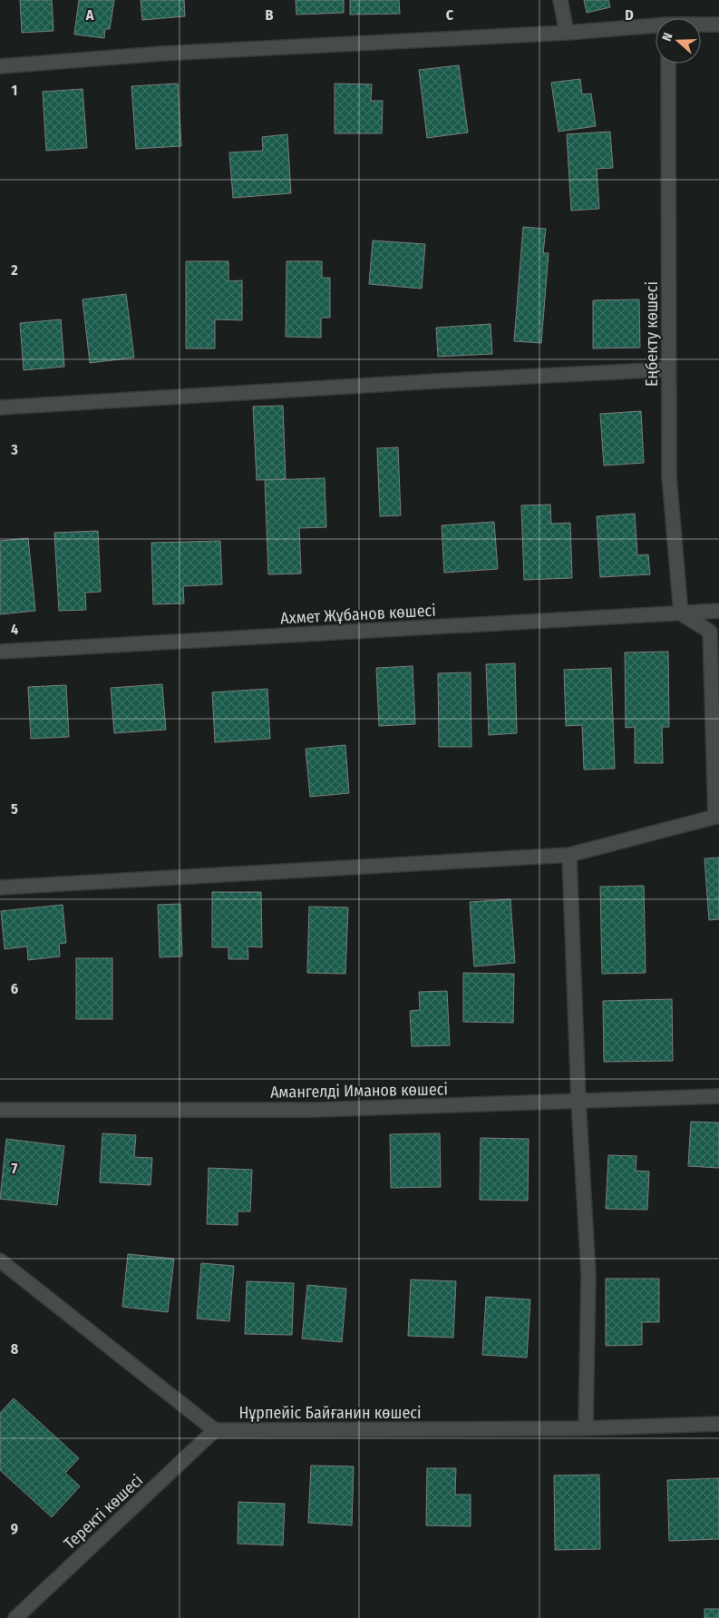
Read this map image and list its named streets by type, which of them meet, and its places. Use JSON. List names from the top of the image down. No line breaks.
{"streets":{"street":["Еңбекту көшесі","Ахмет Жұбанов көшесі","Амангелді Иманов көшесі","Нұрпейіс Байғанин көшесі","Теректі көшесі"]},"crossings":[["Еңбекту көшесі","Ахмет Жұбанов көшесі"],["Нұрпейіс Байғанин көшесі","Теректі көшесі"]],"north":"left","grid":{"columns":["A","B","C","D"],"rows":["1","2","3","4","5","6","7","8","9"]}}
